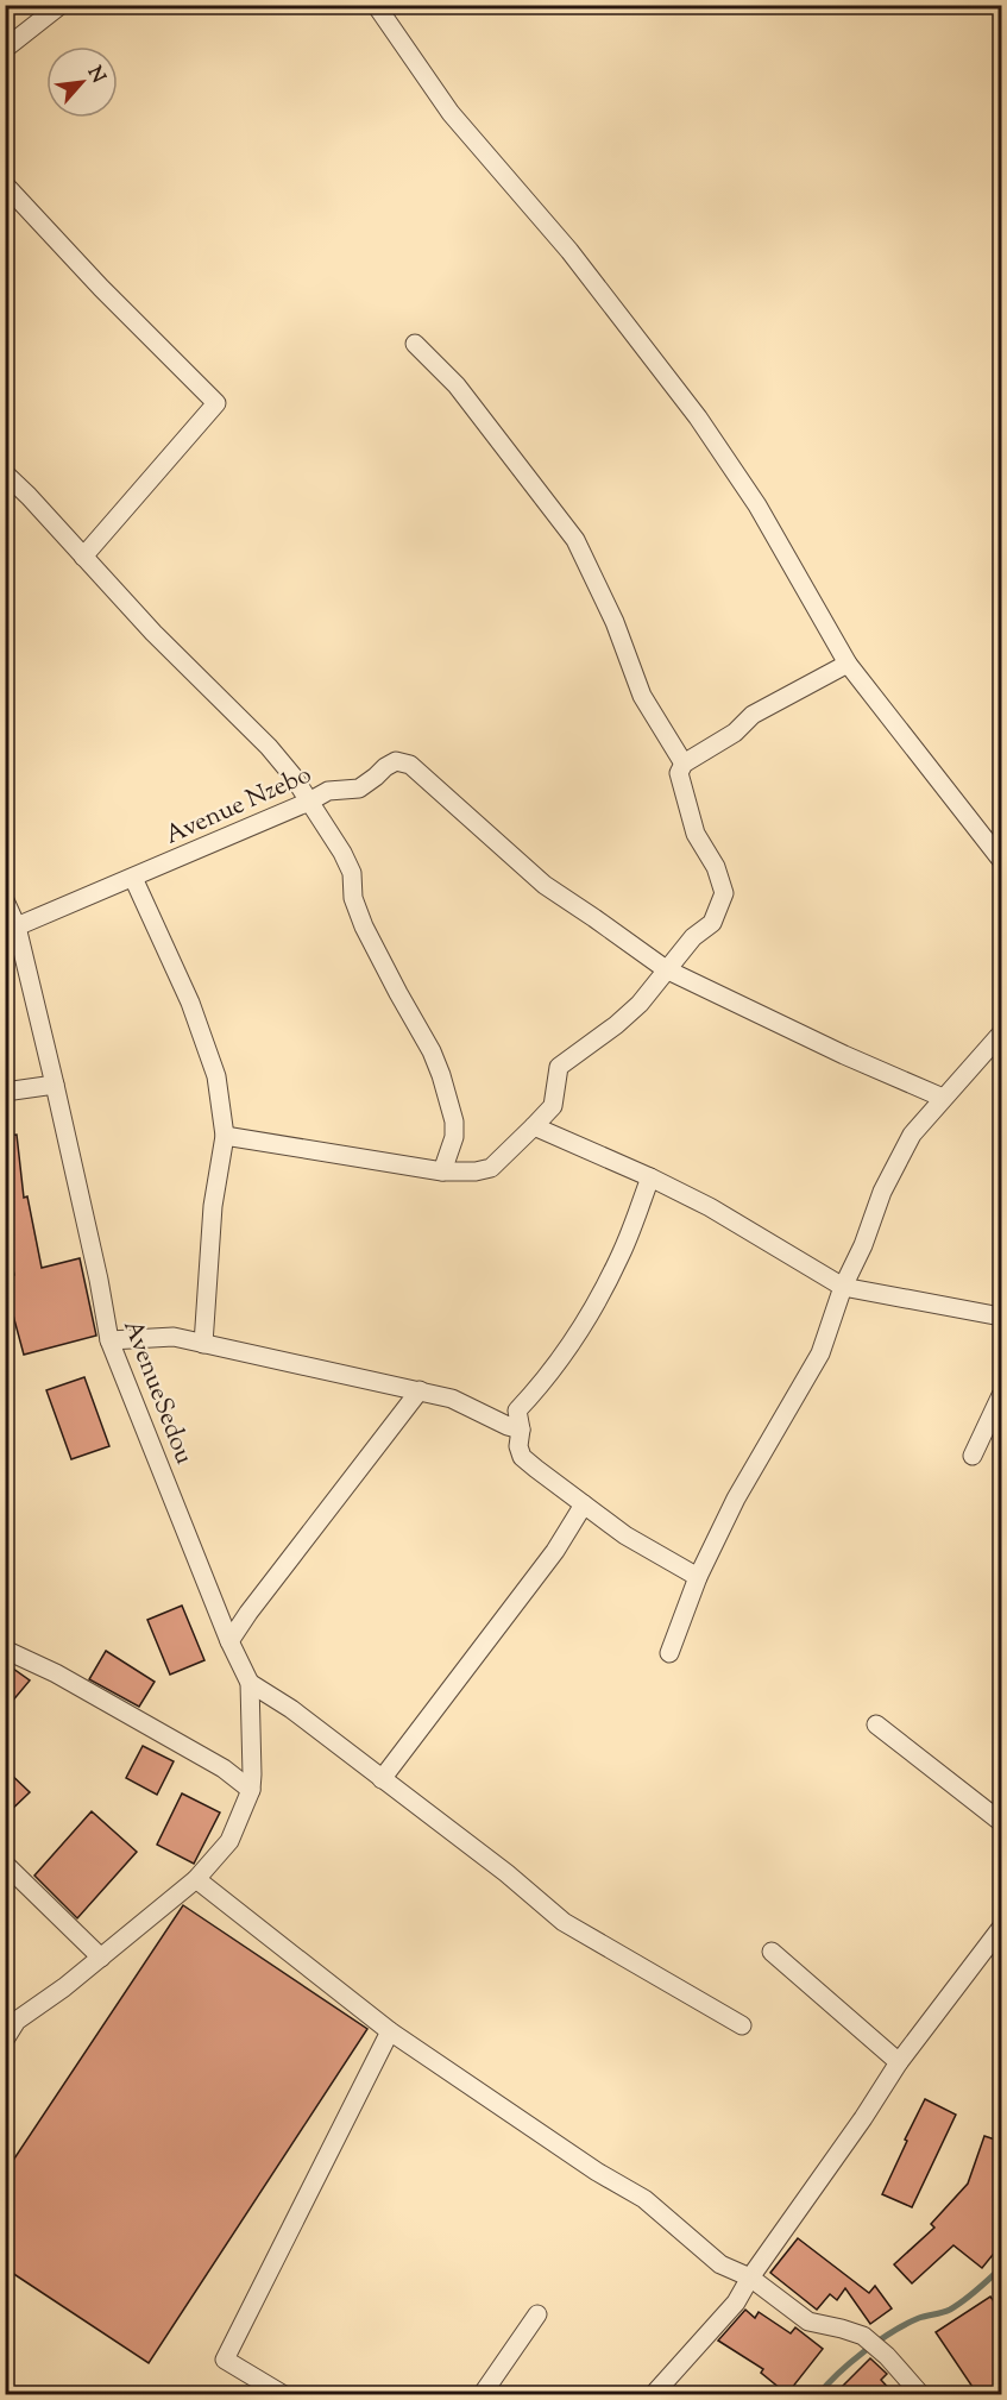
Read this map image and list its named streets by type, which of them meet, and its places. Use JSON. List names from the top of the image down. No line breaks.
{"streets":{"street":["Avenue Nzebo","AvenueSedou"]},"crossings":[["Avenue Nzebo","AvenueSedou"]],"north":"top right"}
